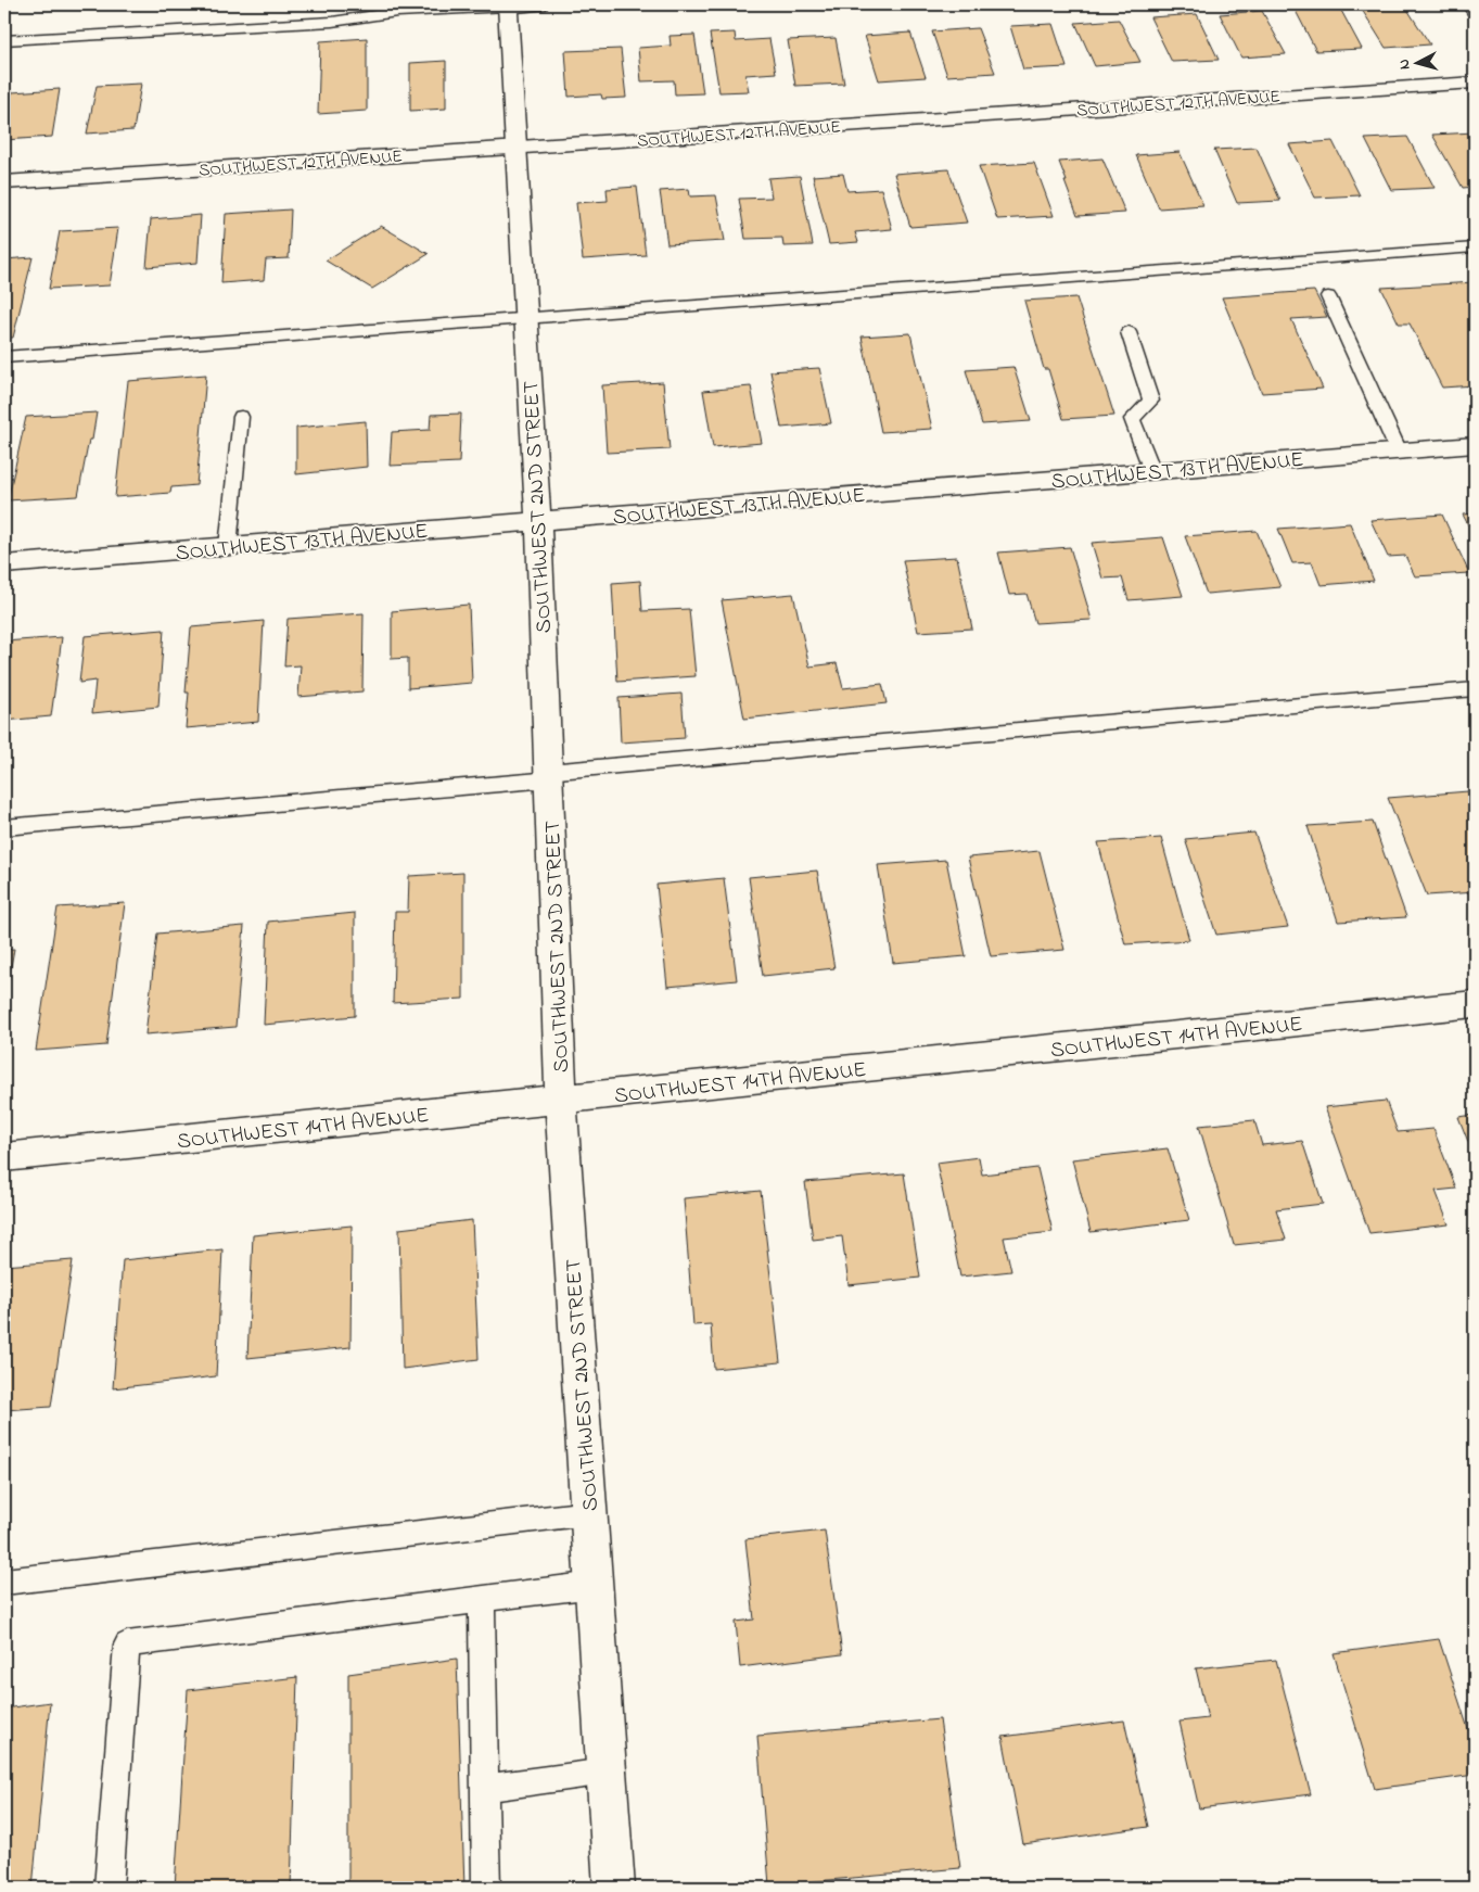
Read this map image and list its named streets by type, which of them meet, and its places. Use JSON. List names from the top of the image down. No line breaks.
{"streets":{"street":["SOUTHWEST 12TH AVENUE","SOUTHWEST 13TH AVENUE","SOUTHWEST 2ND STREET","SOUTHWEST 14TH AVENUE"]},"crossings":[["SOUTHWEST 12TH AVENUE","SOUTHWEST 2ND STREET"],["SOUTHWEST 13TH AVENUE","SOUTHWEST 2ND STREET"],["SOUTHWEST 2ND STREET","SOUTHWEST 14TH AVENUE"]],"north":"left"}
